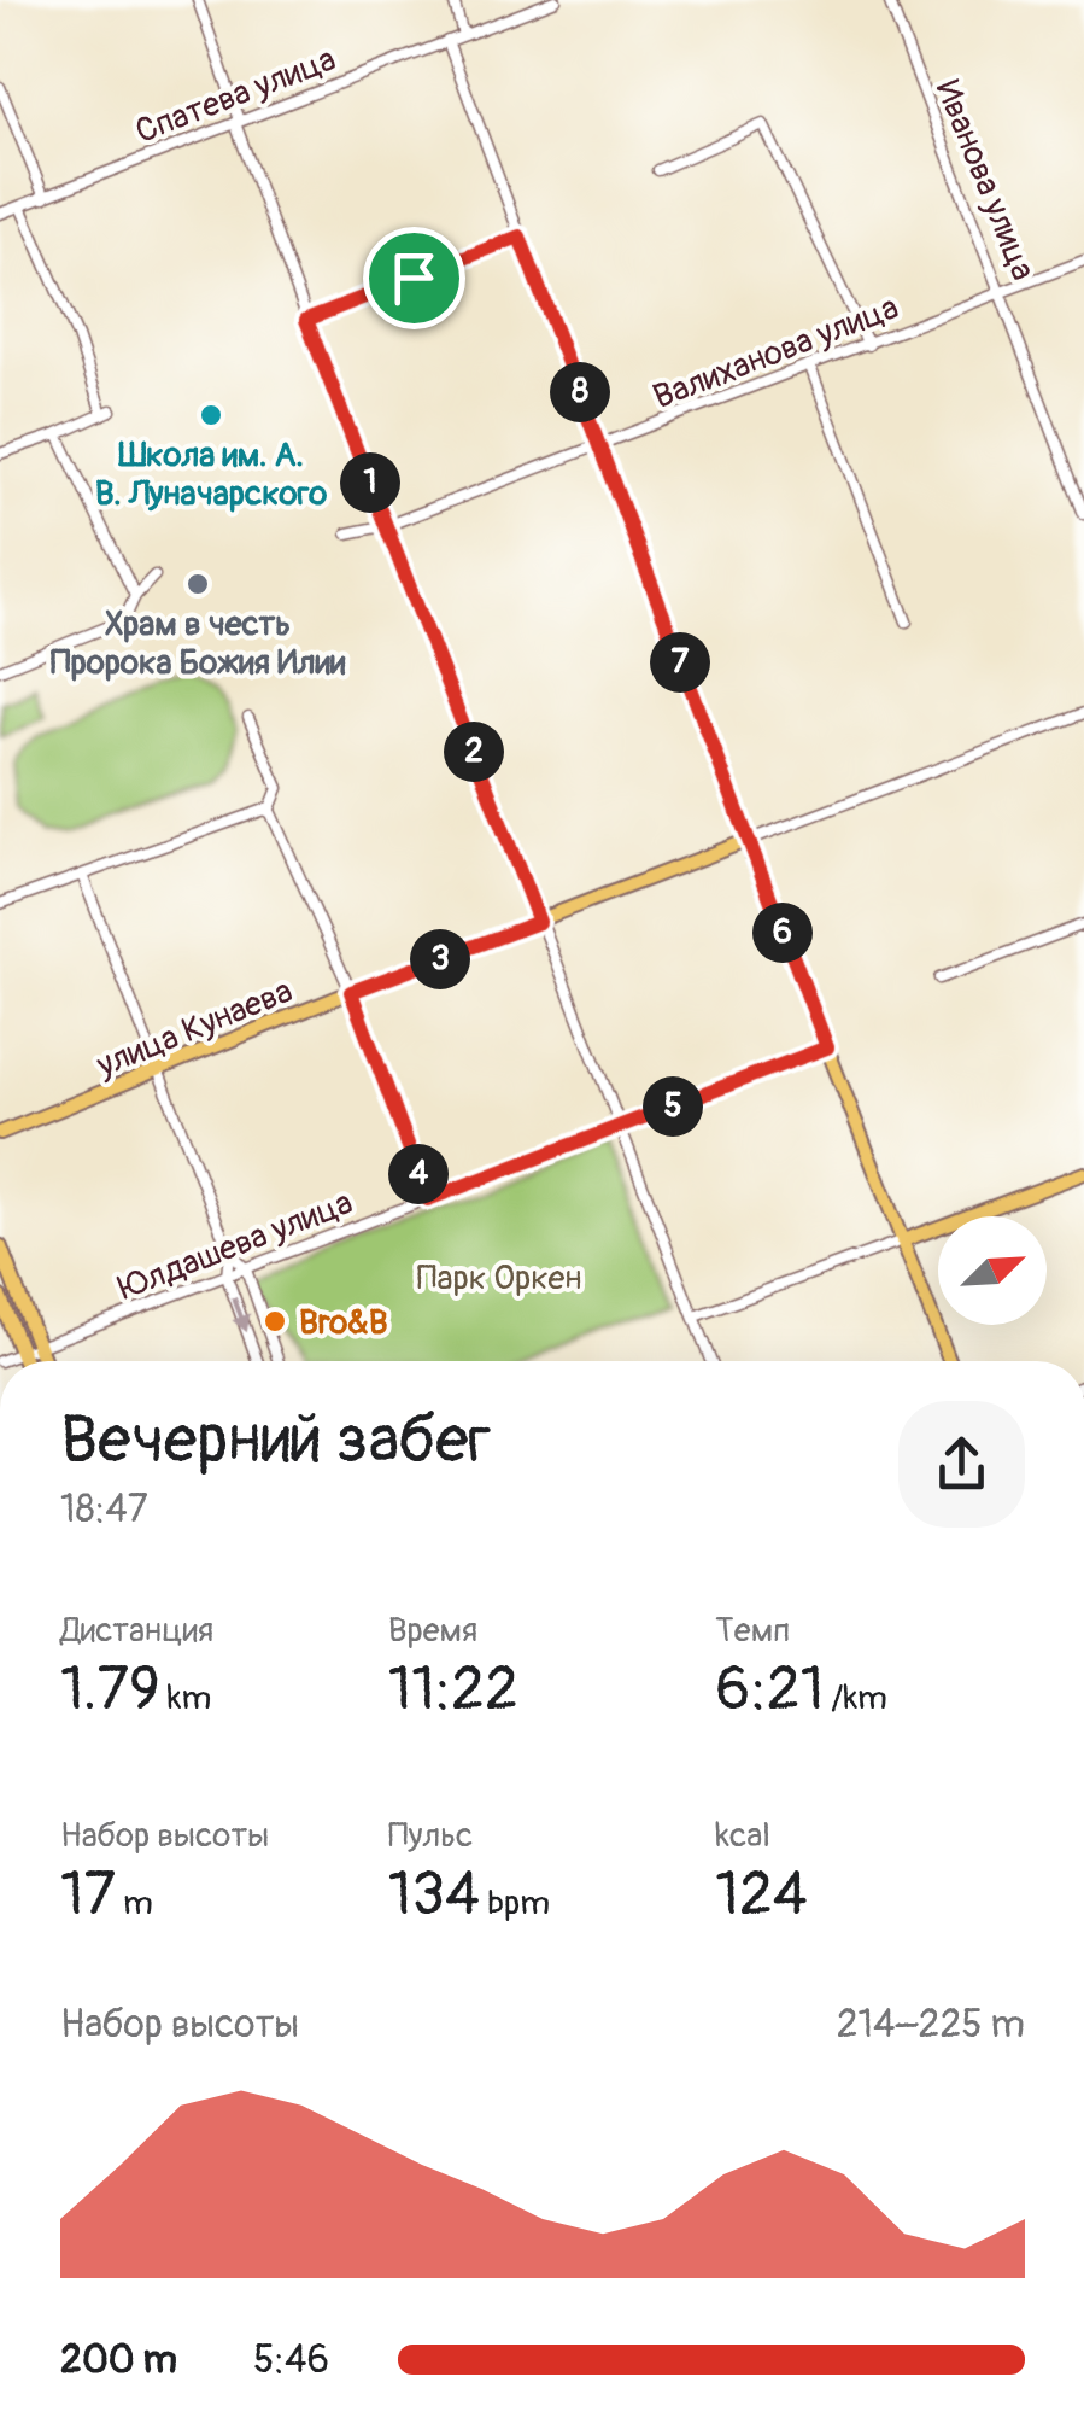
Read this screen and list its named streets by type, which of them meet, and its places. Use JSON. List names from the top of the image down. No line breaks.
{"streets":{"main road":["улица Кунаева"],"street":["Спатева улица","Иванова улица","Валиханова улица","Юлдашева улица"]},"crossings":[["Иванова улица","Валиханова улица"]],"parks":["Парк Оркен"],"places":["Школа им. А. В. Луначарского","Храм в честь Пророка Божия Илии","Bro&B"],"north":"top right","page":{"pins":["8","1","7","2","6","3","5","4"],"heading":["Вечерний забег","18:47"],"stats":[["Дистанция","1.79 km"],["Время","11:22"],["Темп","6:21 /km"],["Набор высоты","17 m"],["Пульс","134 bpm"],["kcal","124"]],"chart":["Набор высоты","214–225 m"],"list":[{"name":"200 m","note":"5:46"}]}}
